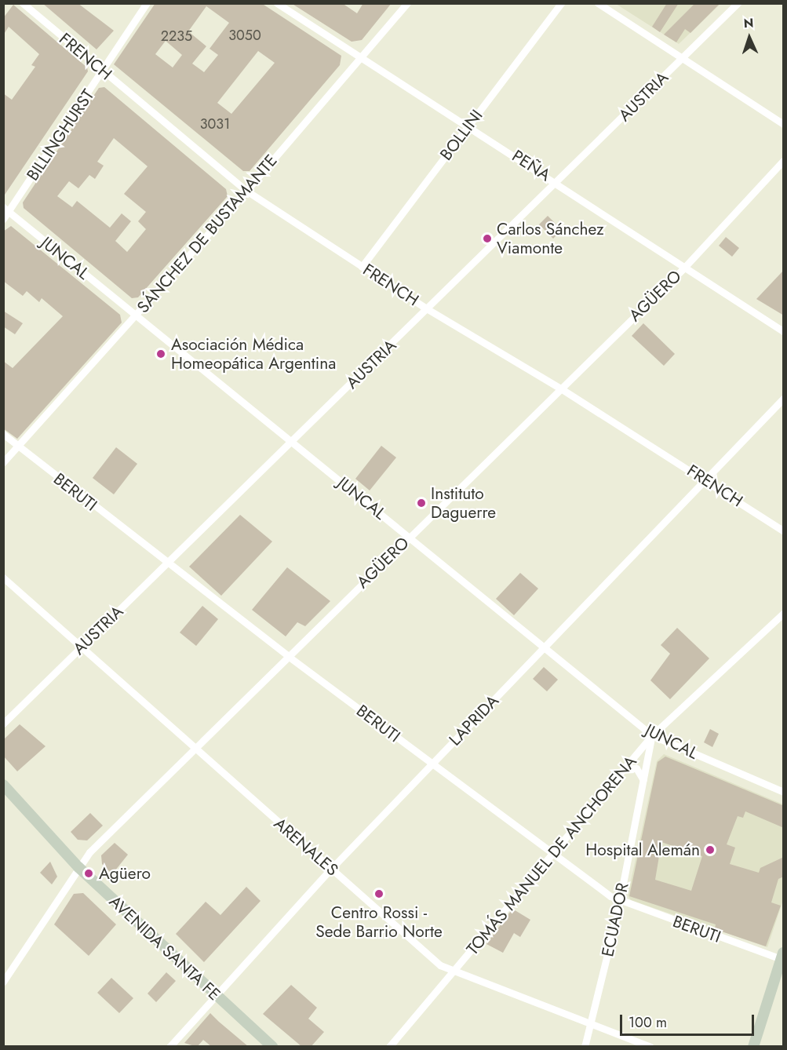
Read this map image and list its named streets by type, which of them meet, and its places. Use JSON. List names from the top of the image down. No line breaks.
{"streets":{"main road":["AVENIDA SANTA FE"],"street":["FRENCH","AUSTRIA","BILLINGHURST","BOLLINI","PEÑA","SÁNCHEZ DE BUSTAMANTE","JUNCAL","AGÜERO","BERUTI","LAPRIDA","ARENALES","TOMÁS MANUEL DE ANCHORENA","ECUADOR"]},"crossings":[["FRENCH","AUSTRIA"],["FRENCH","BILLINGHURST"],["FRENCH","BOLLINI"],["FRENCH","SÁNCHEZ DE BUSTAMANTE"],["FRENCH","AGÜERO"],["FRENCH","LAPRIDA"],["AUSTRIA","PEÑA"],["AUSTRIA","JUNCAL"],["AUSTRIA","BERUTI"],["AUSTRIA","ARENALES"],["BILLINGHURST","JUNCAL"],["BOLLINI","PEÑA"],["PEÑA","SÁNCHEZ DE BUSTAMANTE"],["PEÑA","AGÜERO"],["SÁNCHEZ DE BUSTAMANTE","JUNCAL"],["SÁNCHEZ DE BUSTAMANTE","BERUTI"],["JUNCAL","AGÜERO"],["JUNCAL","LAPRIDA"],["JUNCAL","TOMÁS MANUEL DE ANCHORENA"],["JUNCAL","ECUADOR"],["AGÜERO","BERUTI"],["AGÜERO","ARENALES"],["AGÜERO","AVENIDA SANTA FE"],["BERUTI","LAPRIDA"],["BERUTI","TOMÁS MANUEL DE ANCHORENA"],["BERUTI","ECUADOR"],["LAPRIDA","ARENALES"],["LAPRIDA","AVENIDA SANTA FE"],["ARENALES","TOMÁS MANUEL DE ANCHORENA"],["ARENALES","ECUADOR"],["TOMÁS MANUEL DE ANCHORENA","ECUADOR"]],"places":["Carlos Sánchez Viamonte","Asociación Médica Homeopática Argentina","Instituto Daguerre","Hospital Alemán","Agüero","Centro Rossi - Sede Barrio Norte"],"house_numbers":["3050","2235","3031"],"scale_bar":"100 m","north":"top"}
